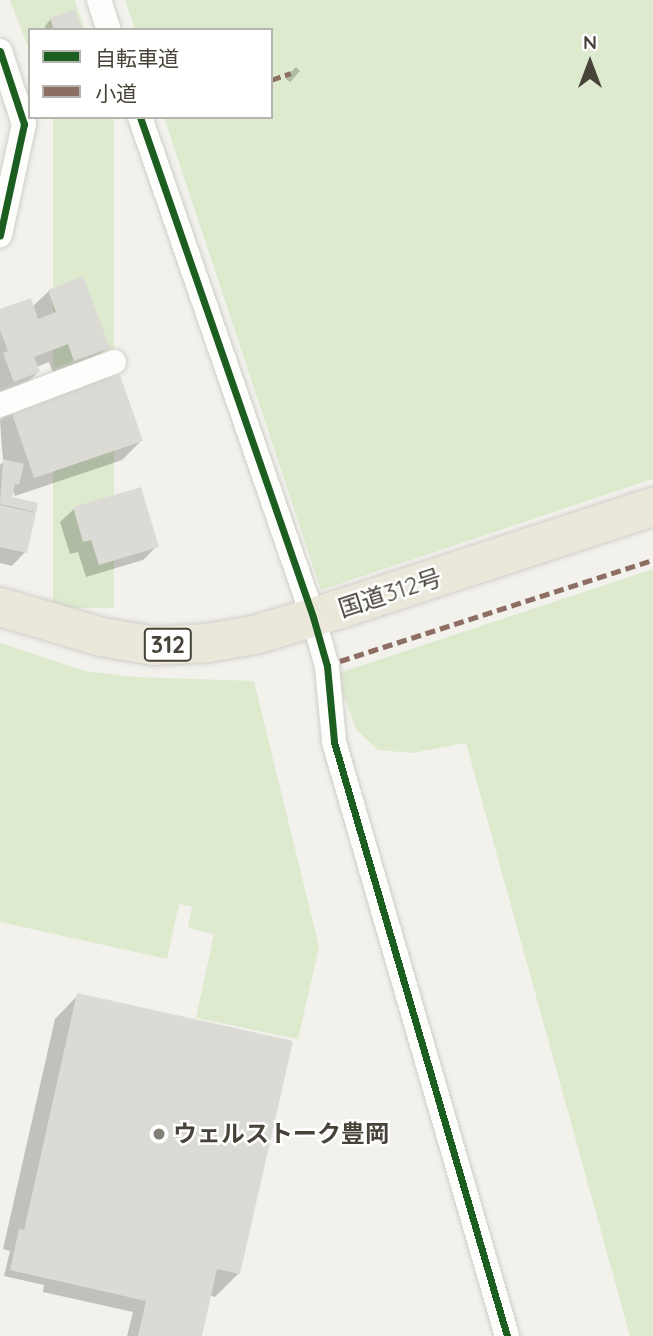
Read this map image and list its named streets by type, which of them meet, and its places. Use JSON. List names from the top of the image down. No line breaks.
{"streets":{"highway":["国道312号","312"]},"places":["ウェルストーク豊岡"],"legend":["自転車道","小道"],"north":"top"}
